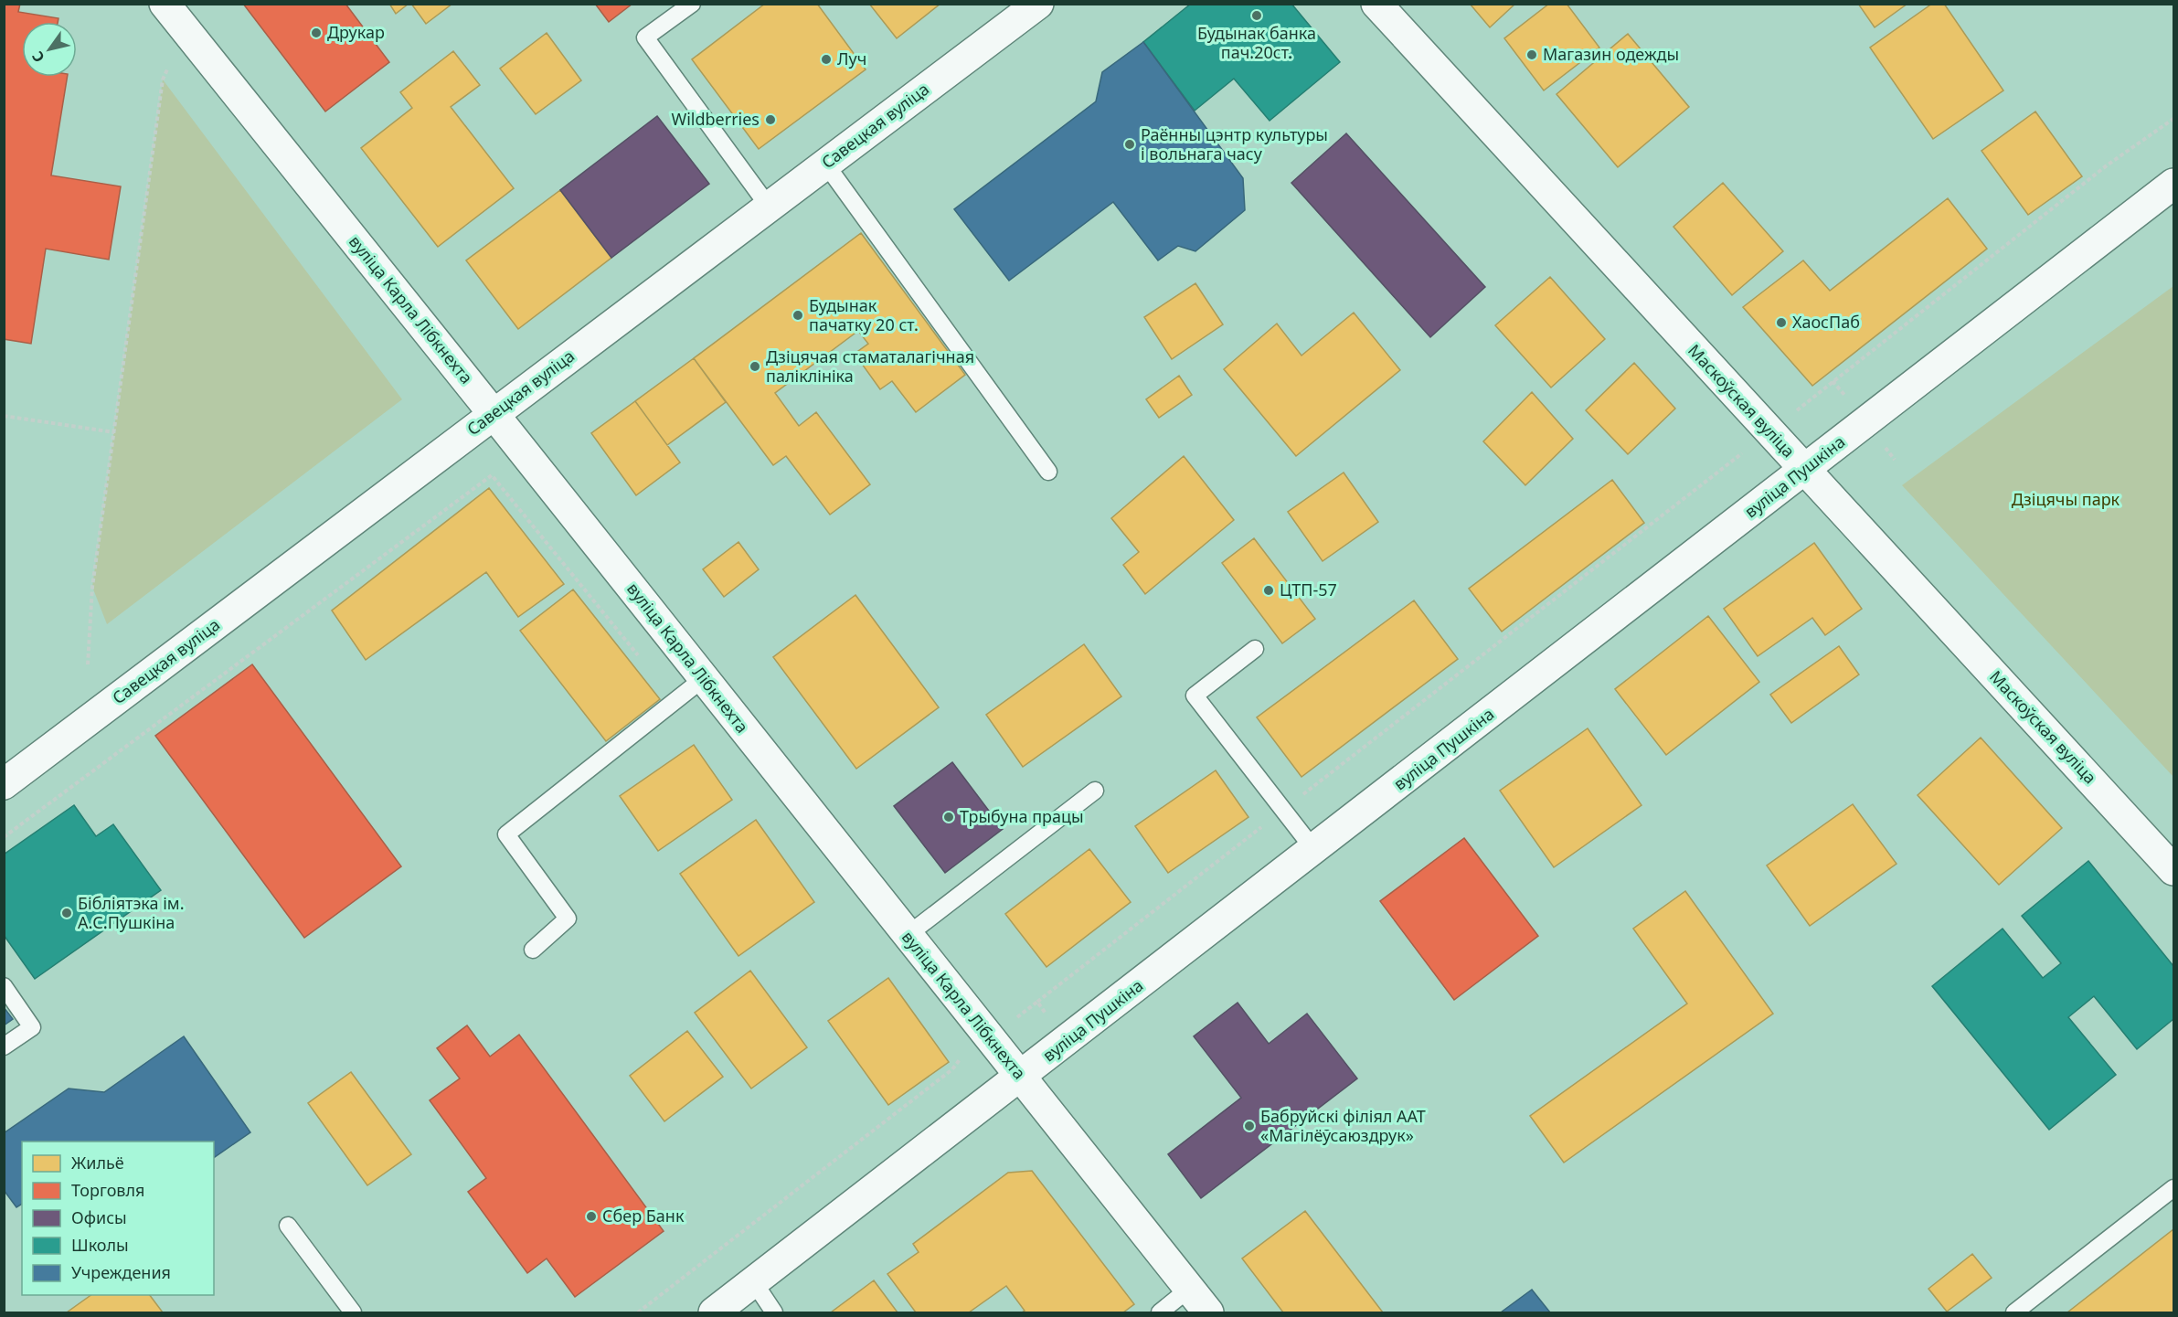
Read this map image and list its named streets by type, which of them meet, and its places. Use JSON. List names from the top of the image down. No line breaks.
{"streets":{"street":["Савецкая вуліца","вуліца Карла Лібкнехта","Маскоўская вуліца","вуліца Пушкіна"]},"crossings":[["Савецкая вуліца","вуліца Карла Лібкнехта"],["вуліца Карла Лібкнехта","вуліца Пушкіна"],["Маскоўская вуліца","вуліца Пушкіна"]],"parks":["Дзіцячы парк"],"places":["Будынак банка пач.20ст.","Друкар","Магазин одежды","Луч","Wildberries","Раённы цэнтр культуры і вольнага часу","Будынак пачатку 20 ст.","ХаосПаб","Дзіцячая стаматалагічная паліклініка","ЦТП-57","Трыбуна працы","Бібліятэка ім. А.С.Пушкіна","Бабруйскі філіял ААТ «Магілёўсаюздрук»","Сбер Банк"],"legend":["Жильё","Торговля","Офисы","Школы","Учреждения"],"north":"bottom left"}
